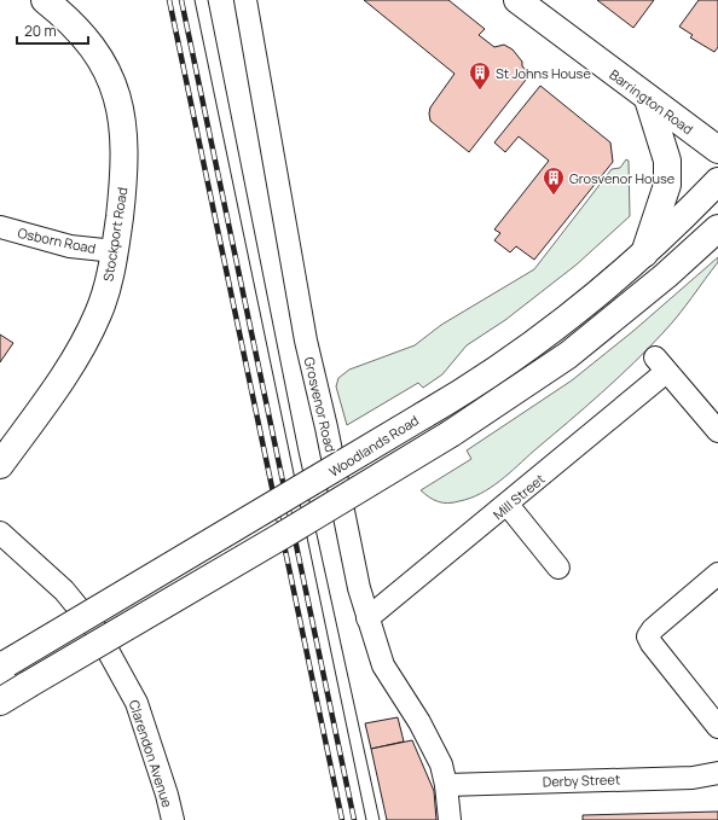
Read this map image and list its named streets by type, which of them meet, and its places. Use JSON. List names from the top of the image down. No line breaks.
{"streets":{"main road":["Barrington Road","Stockport Road","Woodlands Road"],"street":["Osborn Road","Grosvenor Road","Mill Street","Clarendon Avenue","Derby Street"]},"crossings":[["Stockport Road","Osborn Road"],["Grosvenor Road","Mill Street"],["Grosvenor Road","Derby Street"]],"places":{"building":["St Johns House","Grosvenor House"]},"scale_bar":"20 m"}
